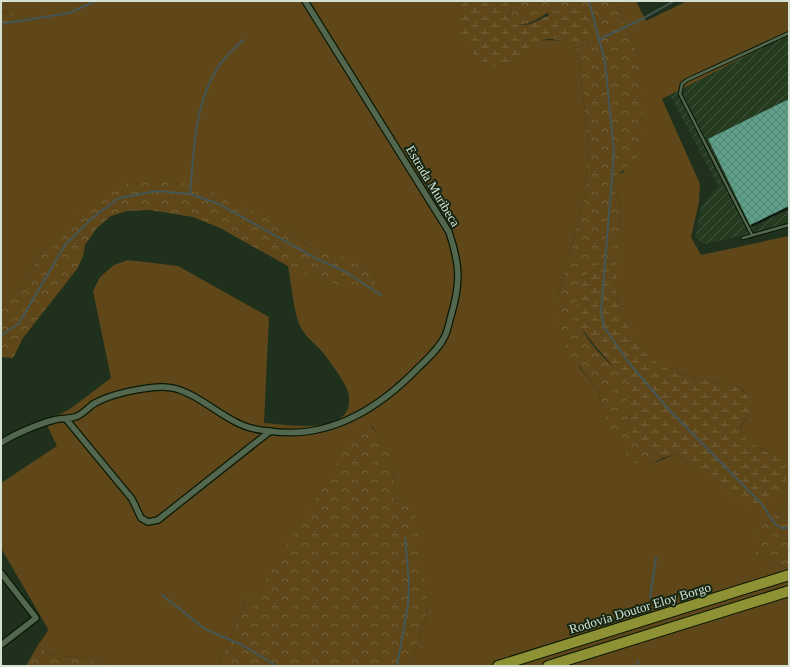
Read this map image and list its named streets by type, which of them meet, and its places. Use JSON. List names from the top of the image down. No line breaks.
{"streets":{"highway":["Rodovia Doutor Eloy Borgo"],"street":["Estrada Muribeca"]}}
